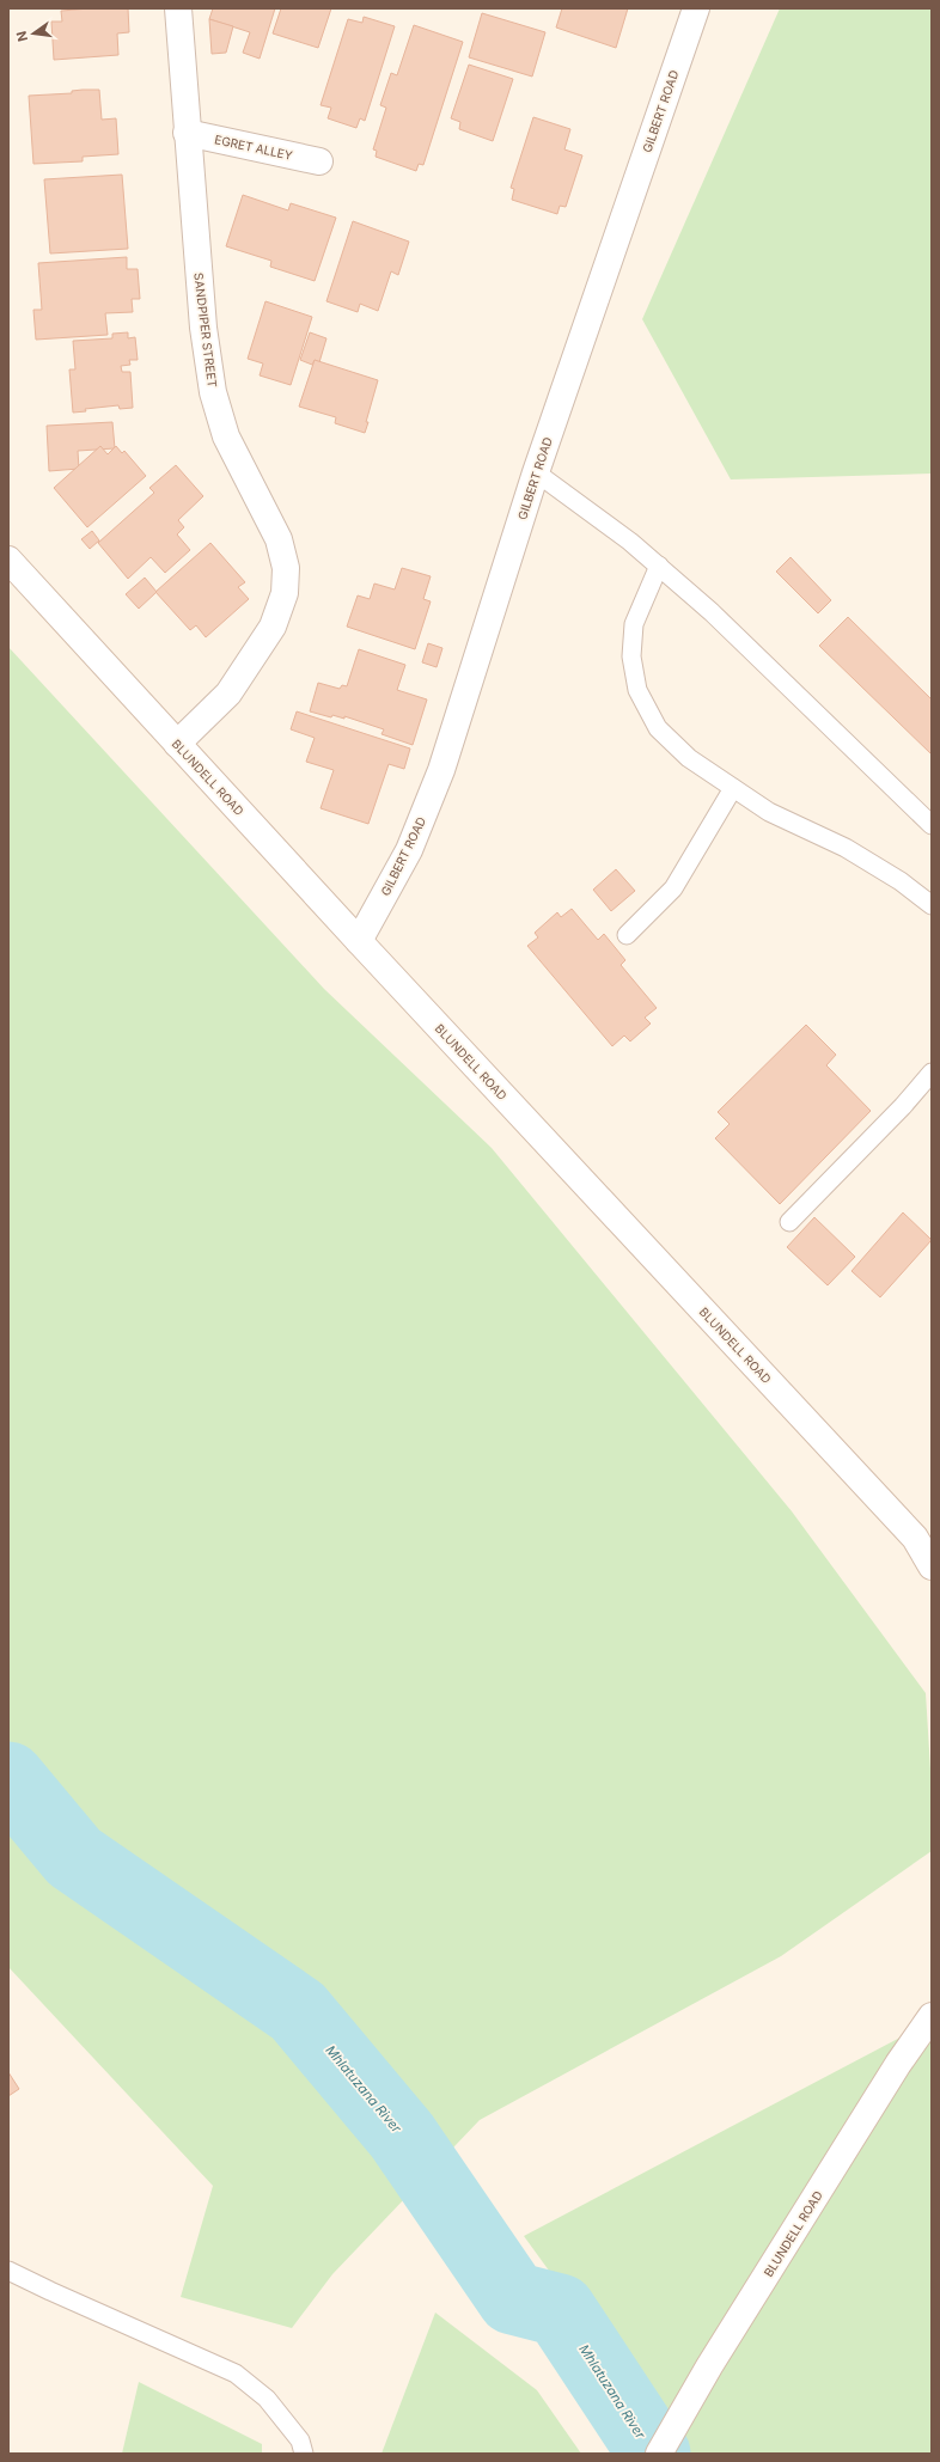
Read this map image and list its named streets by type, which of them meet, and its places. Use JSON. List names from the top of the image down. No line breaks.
{"streets":{"street":["GILBERT ROAD","EGRET ALLEY","SANDPIPER STREET","BLUNDELL ROAD"]},"crossings":[["GILBERT ROAD","BLUNDELL ROAD"],["EGRET ALLEY","SANDPIPER STREET"],["SANDPIPER STREET","BLUNDELL ROAD"]],"water":["Mhlatuzana River"],"north":"left"}
